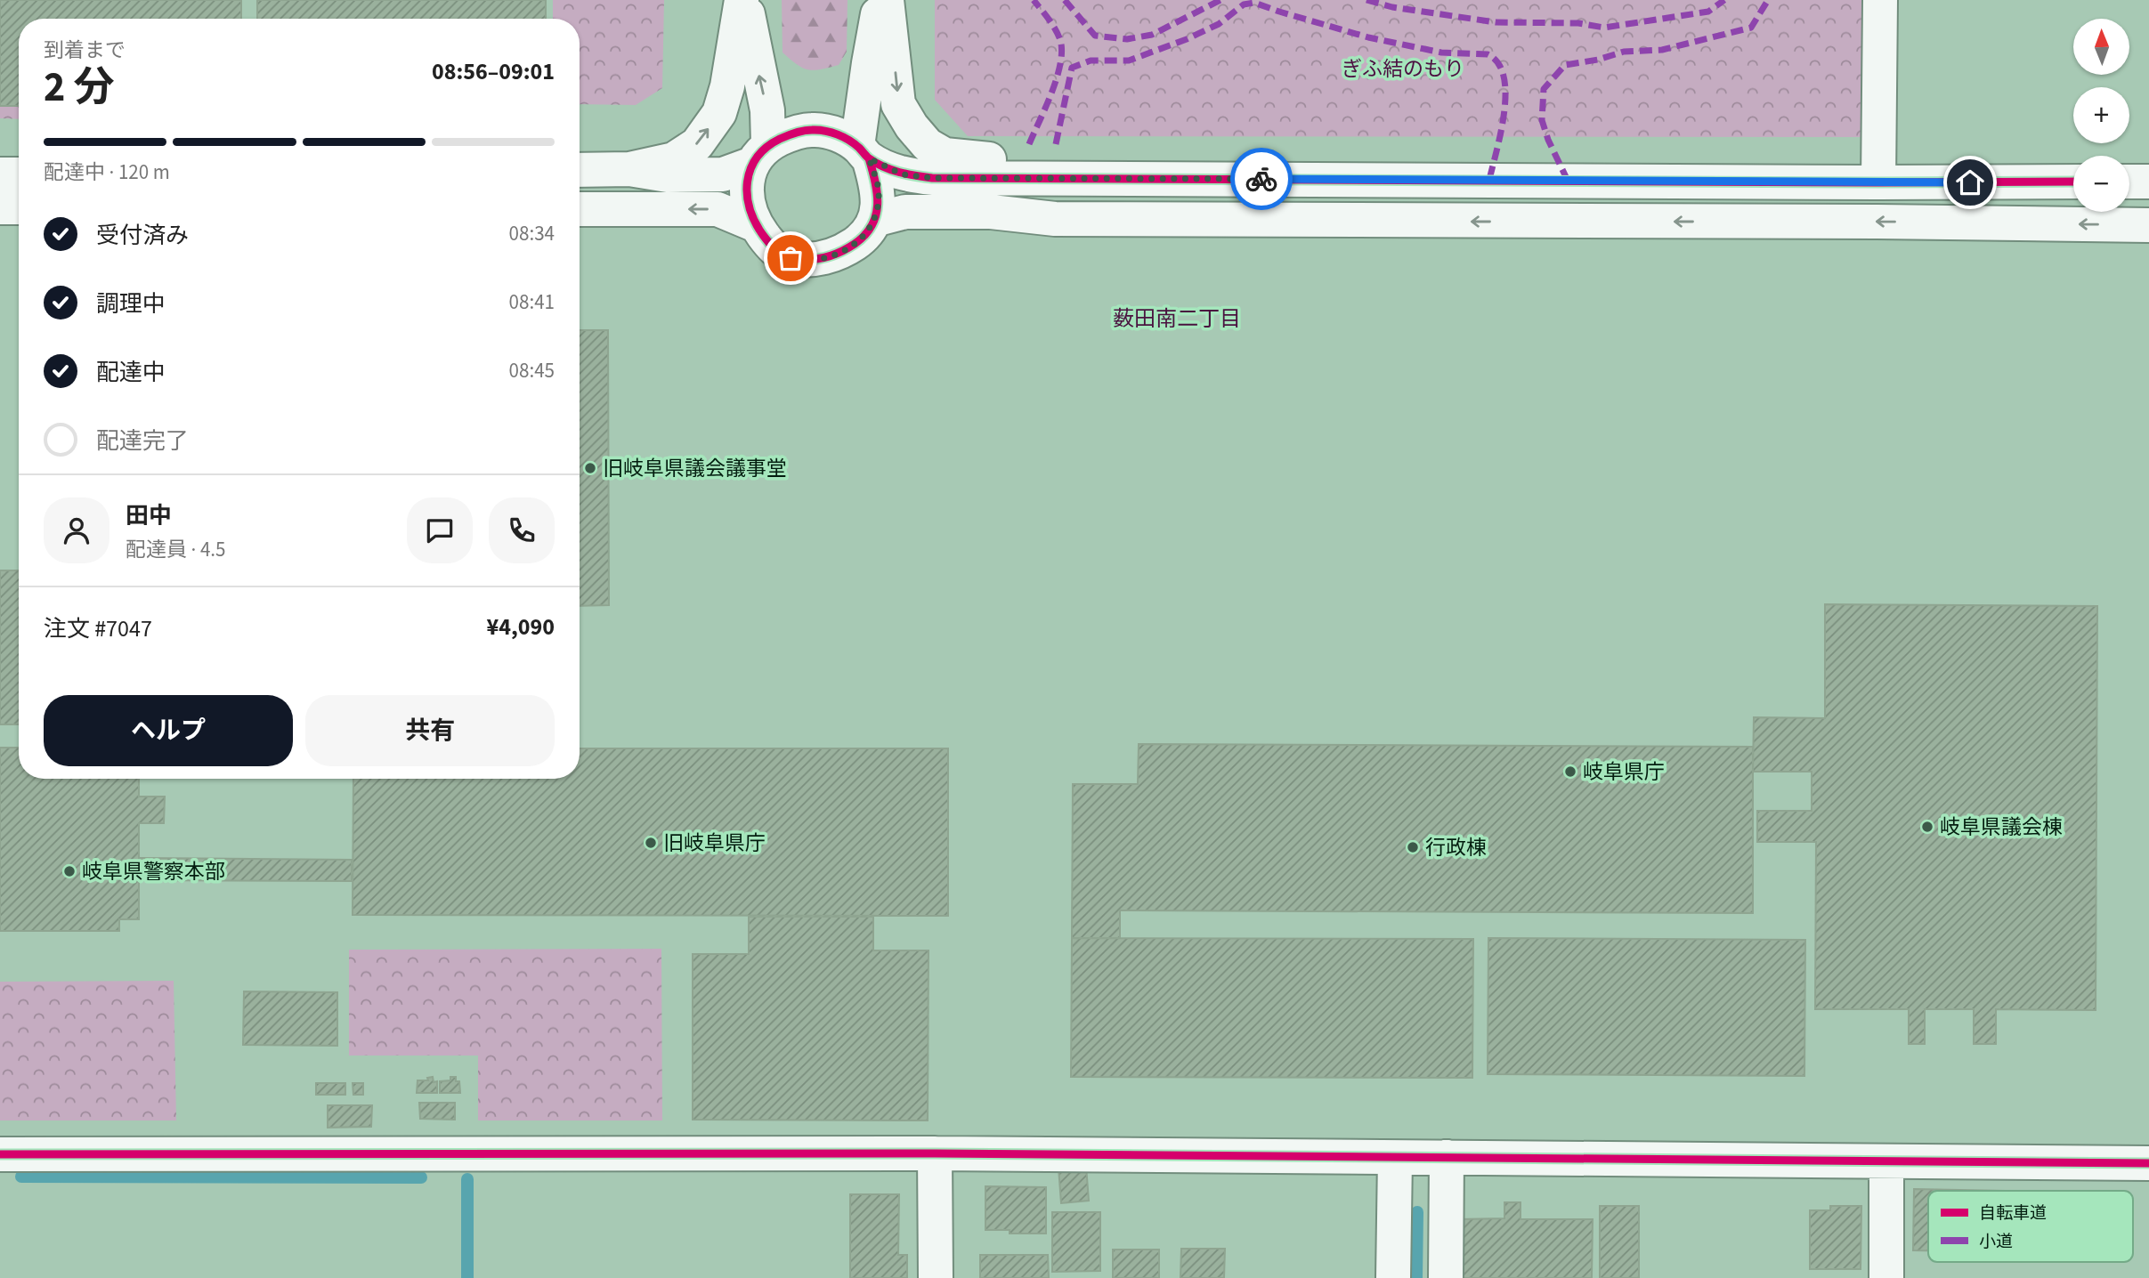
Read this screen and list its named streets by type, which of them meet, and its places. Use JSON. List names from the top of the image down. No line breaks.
{"districts":["薮田南二丁目"],"parks":["ぎふ結のもり"],"places":["旧岐阜県議会議事堂","岐阜県庁","岐阜県議会棟","旧岐阜県庁","行政棟","岐阜県警察本部"],"legend":["自転車道","小道"],"north":"top","page":{"map_buttons":["+","−"],"heading":["2 分","到着まで","08:56–09:01"],"panel":["田中","配達員 · 4.5","注文 #7047","¥4,090"],"bar":"配達中 · 120 m","list":[["受付済み","08:34"],["調理中","08:41"],["配達中","08:45"],"配達完了"],"buttons":["ヘルプ","共有"]}}
